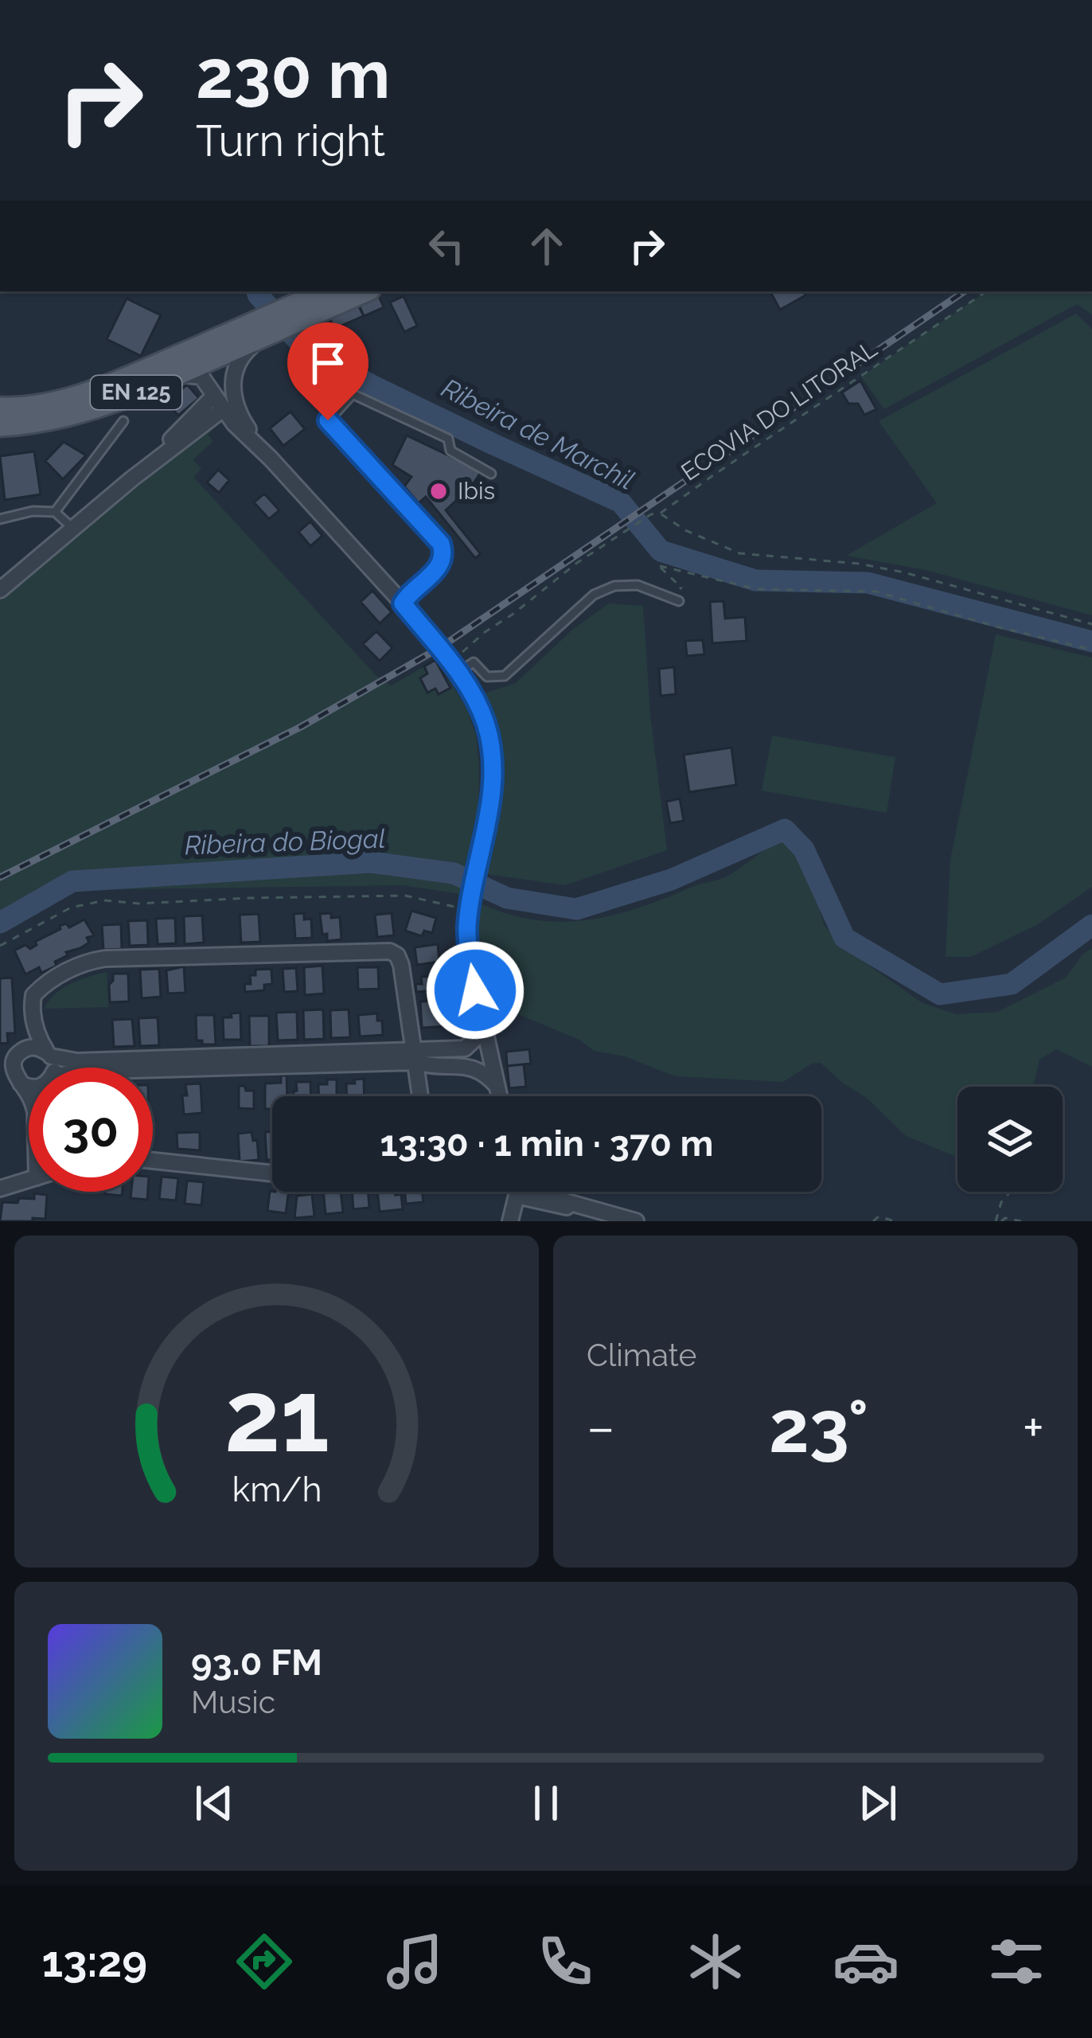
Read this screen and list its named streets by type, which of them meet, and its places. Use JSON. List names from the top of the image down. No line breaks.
{"streets":{"main road":["EN 125"],"path":["ECOVIA DO LITORAL"]},"water":["Ribeira de Marchil","Ribeira do Biogal"],"places":["Ibis"],"page":{"turn":["230 m","Turn right"],"limit":"30","trip":"13:30 · 1 min · 370 m","tile":"Climate","heat":["−","23°","+"],"song":["93.0 FM","Music"],"tabs":"13:29","gauge":["21","km/h"]}}
